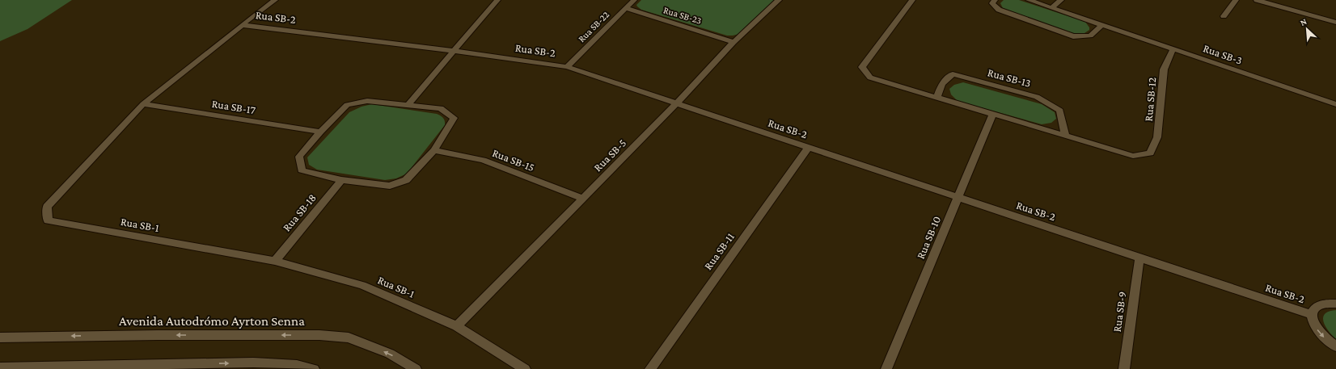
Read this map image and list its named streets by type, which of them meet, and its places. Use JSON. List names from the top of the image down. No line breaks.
{"streets":{"street":["Rua SB-23","Rua SB-2","Rua SB-22","Rua SB-3","Rua SB-13","Rua SB-12","Rua SB-17","Rua SB-5","Rua SB-15","Rua SB-18","Rua SB-1","Rua SB-10","Rua SB-11","Rua SB-9","Avenida Autodrómo Ayrton Senna"]},"crossings":[["Rua SB-23","Rua SB-22"],["Rua SB-23","Rua SB-5"],["Rua SB-2","Rua SB-22"],["Rua SB-2","Rua SB-5"],["Rua SB-2","Rua SB-1"],["Rua SB-2","Rua SB-10"],["Rua SB-2","Rua SB-11"],["Rua SB-2","Rua SB-9"],["Rua SB-3","Rua SB-12"],["Rua SB-13","Rua SB-12"],["Rua SB-17","Rua SB-1"],["Rua SB-5","Rua SB-15"],["Rua SB-5","Rua SB-1"],["Rua SB-18","Rua SB-1"]],"north":"top left"}
